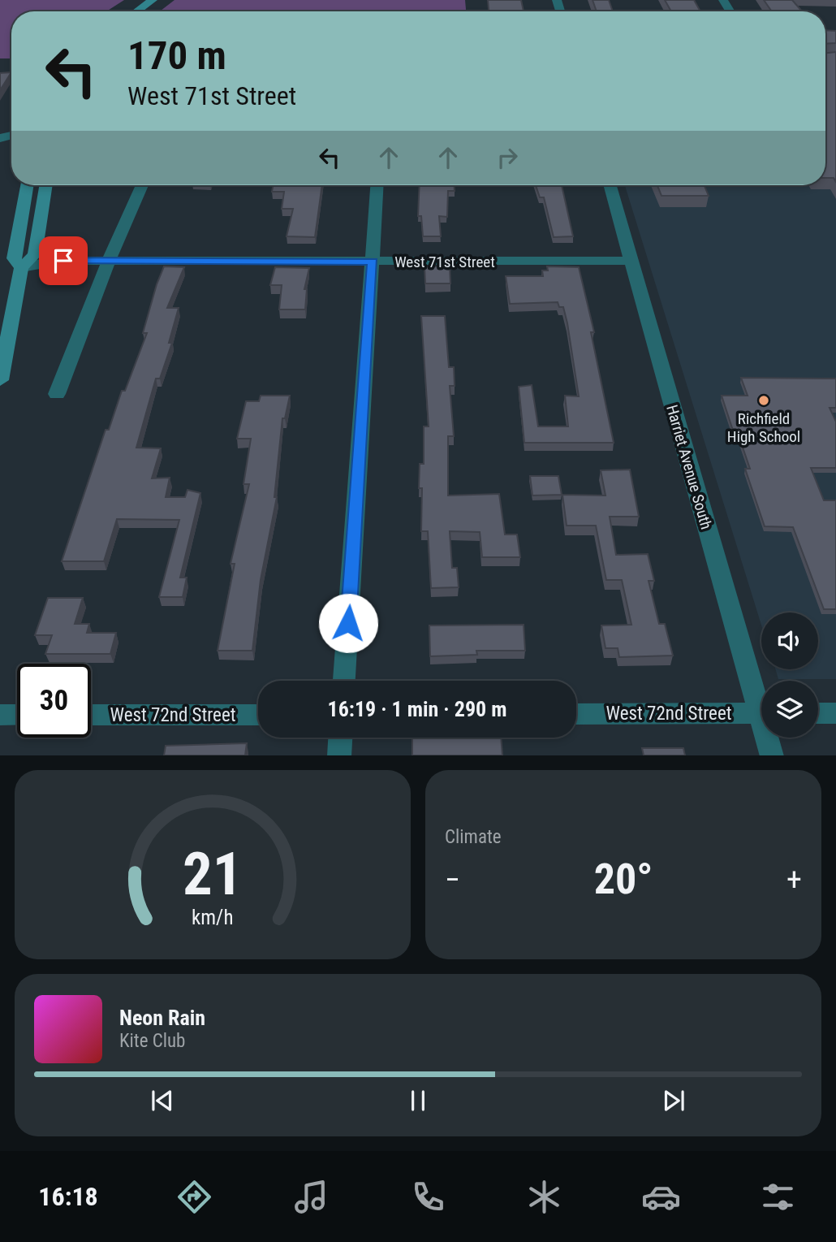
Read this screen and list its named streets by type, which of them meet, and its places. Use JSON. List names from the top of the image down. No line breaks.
{"streets":{"street":["West 71st Street","Harriet Avenue South","West 72nd Street"]},"crossings":[["West 71st Street","Harriet Avenue South"]],"places":["Richfield High School"],"page":{"turn":["170 m","West 71st Street"],"limit":"30","trip":"16:19 · 1 min · 290 m","tile":"Climate","heat":["−","20°","+"],"song":["Neon Rain","Kite Club"],"tabs":"16:18","gauge":["21","km/h"]}}
